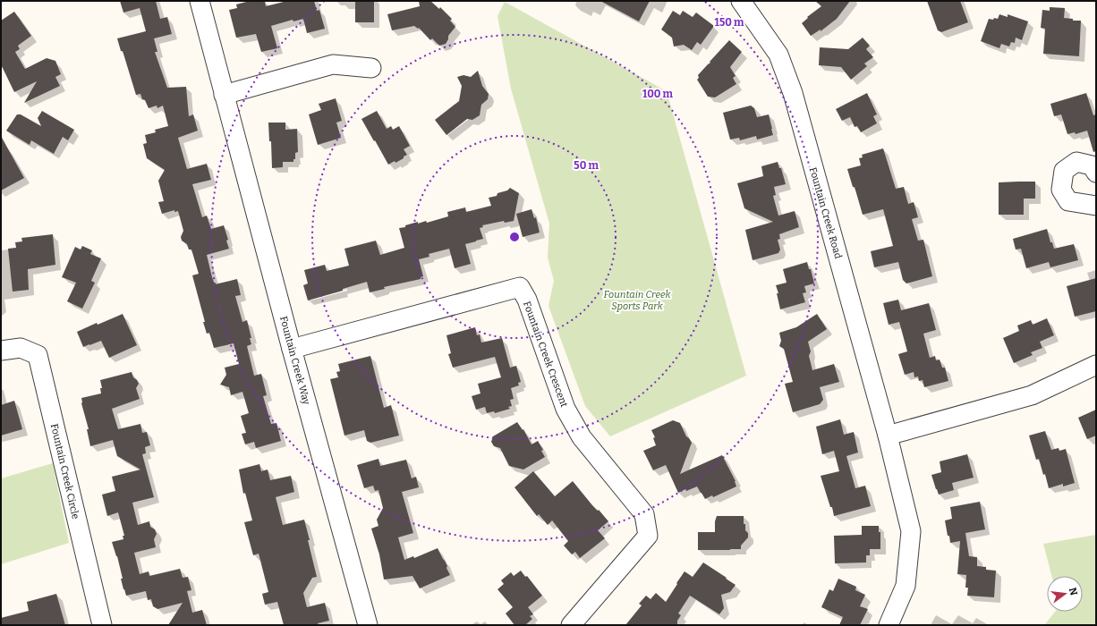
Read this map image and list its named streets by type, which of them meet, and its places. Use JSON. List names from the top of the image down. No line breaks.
{"streets":{"street":["Fountain Creek Road","Fountain Creek Crescent","Fountain Creek Way","Fountain Creek Circle"]},"crossings":[["Fountain Creek Crescent","Fountain Creek Way"]],"parks":["Fountain Creek Sports Park"],"north":"right","rings":["150 m","100 m","50 m"]}
